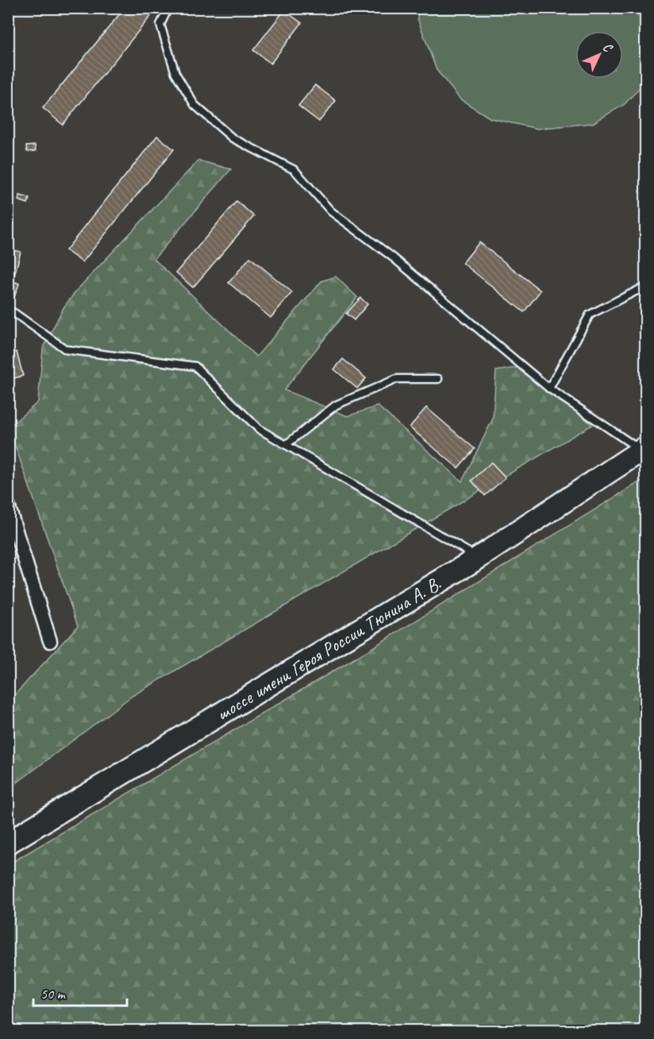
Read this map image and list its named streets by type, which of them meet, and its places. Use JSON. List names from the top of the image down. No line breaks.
{"streets":{"main road":["шоссе имени Героя России Тюнина А. В."]},"scale_bar":"50 m","north":"top right"}
